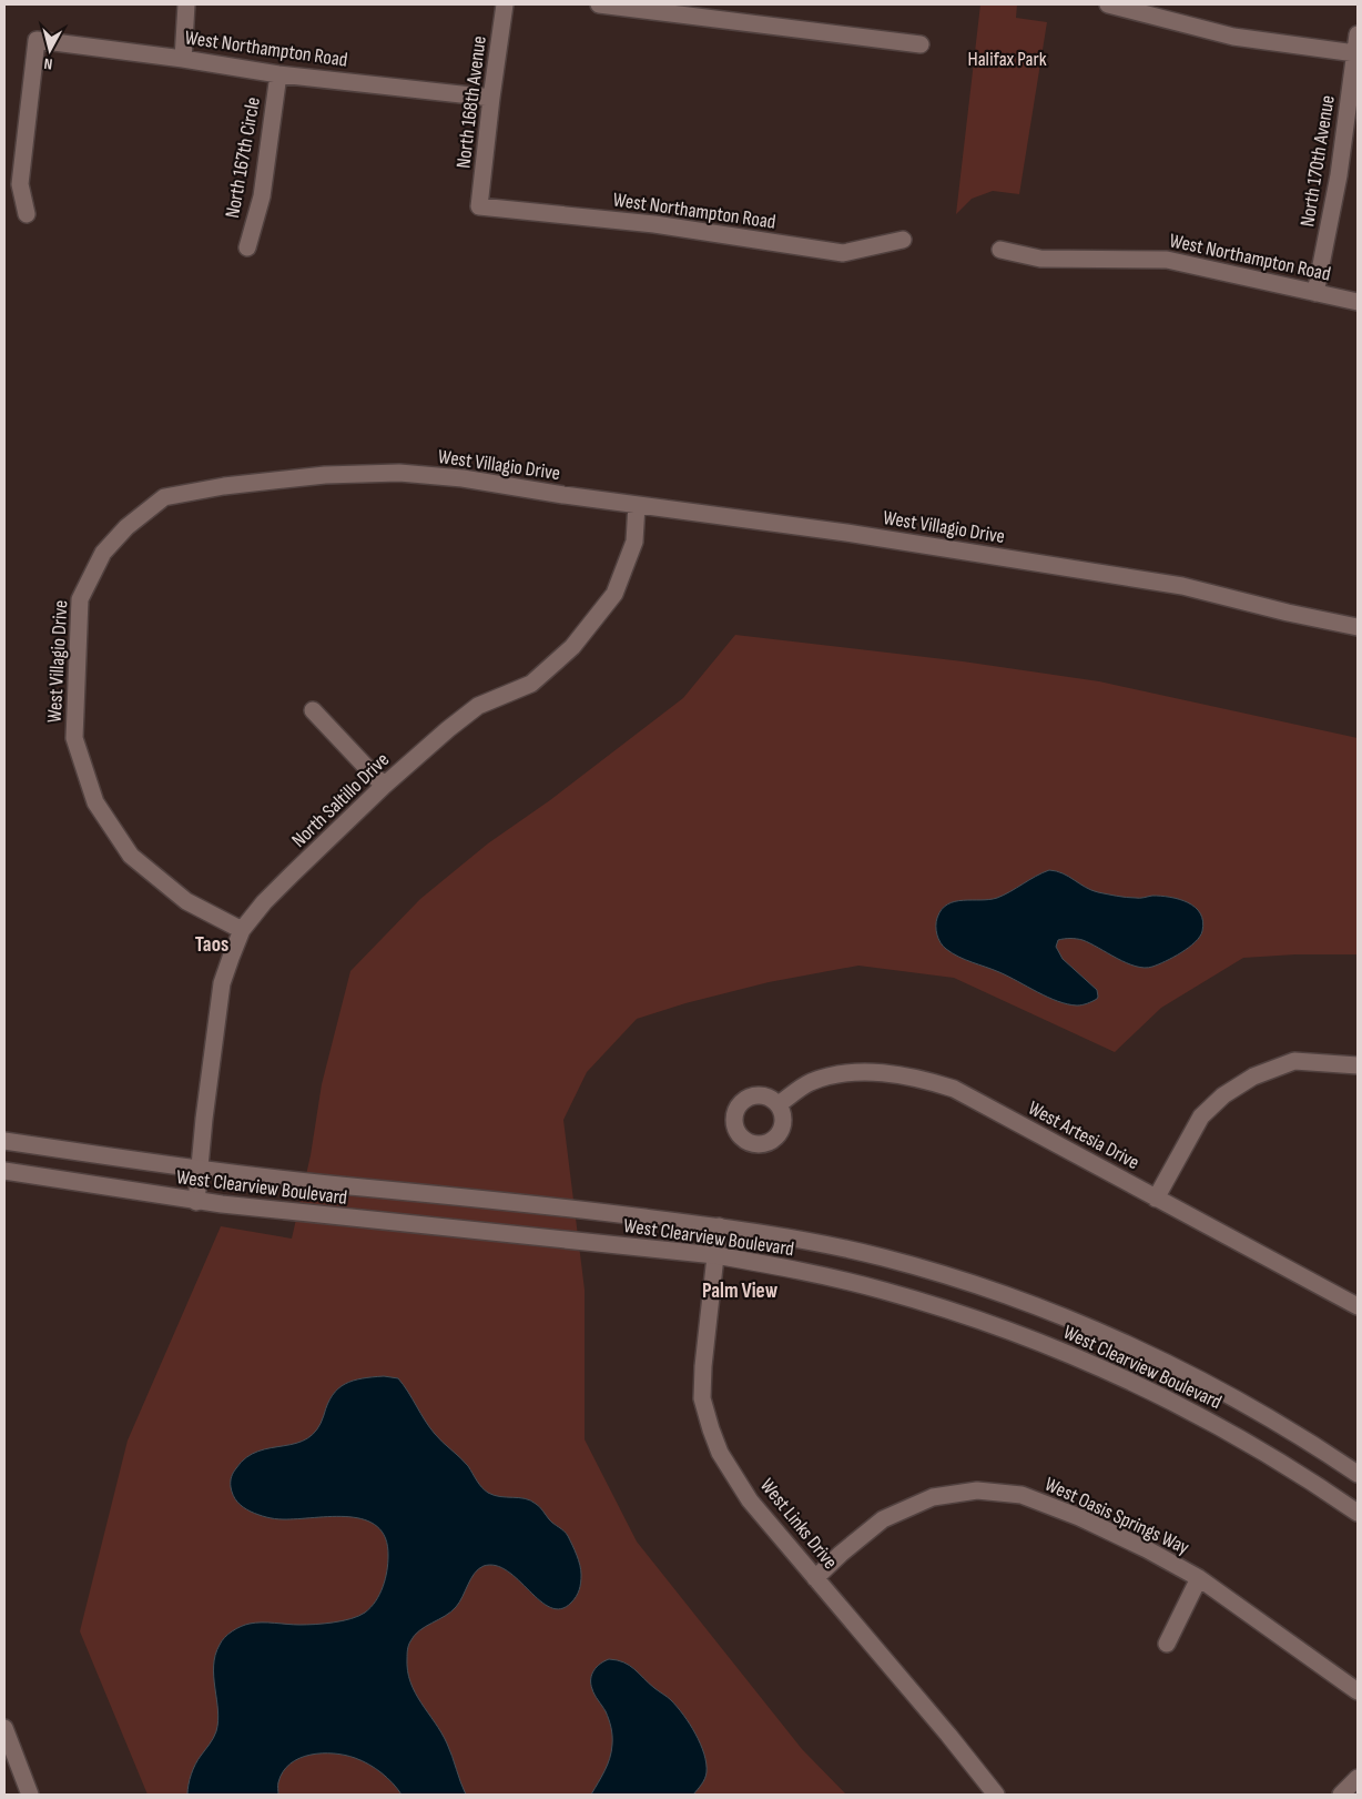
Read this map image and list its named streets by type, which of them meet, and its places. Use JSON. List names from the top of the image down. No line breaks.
{"streets":{"street":["West Northampton Road","North 168th Avenue","North 167th Circle","North 170th Avenue","West Villagio Drive","North Saltillo Drive","West Artesia Drive","West Clearview Boulevard","West Oasis Springs Way","West Links Drive"]},"crossings":[["West Northampton Road","North 168th Avenue"],["West Northampton Road","North 167th Circle"],["West Northampton Road","North 170th Avenue"],["West Villagio Drive","North Saltillo Drive"],["North Saltillo Drive","West Clearview Boulevard"],["West Clearview Boulevard","West Links Drive"],["West Oasis Springs Way","West Links Drive"]],"districts":["Taos","Palm View"],"parks":["Halifax Park"],"north":"bottom"}
